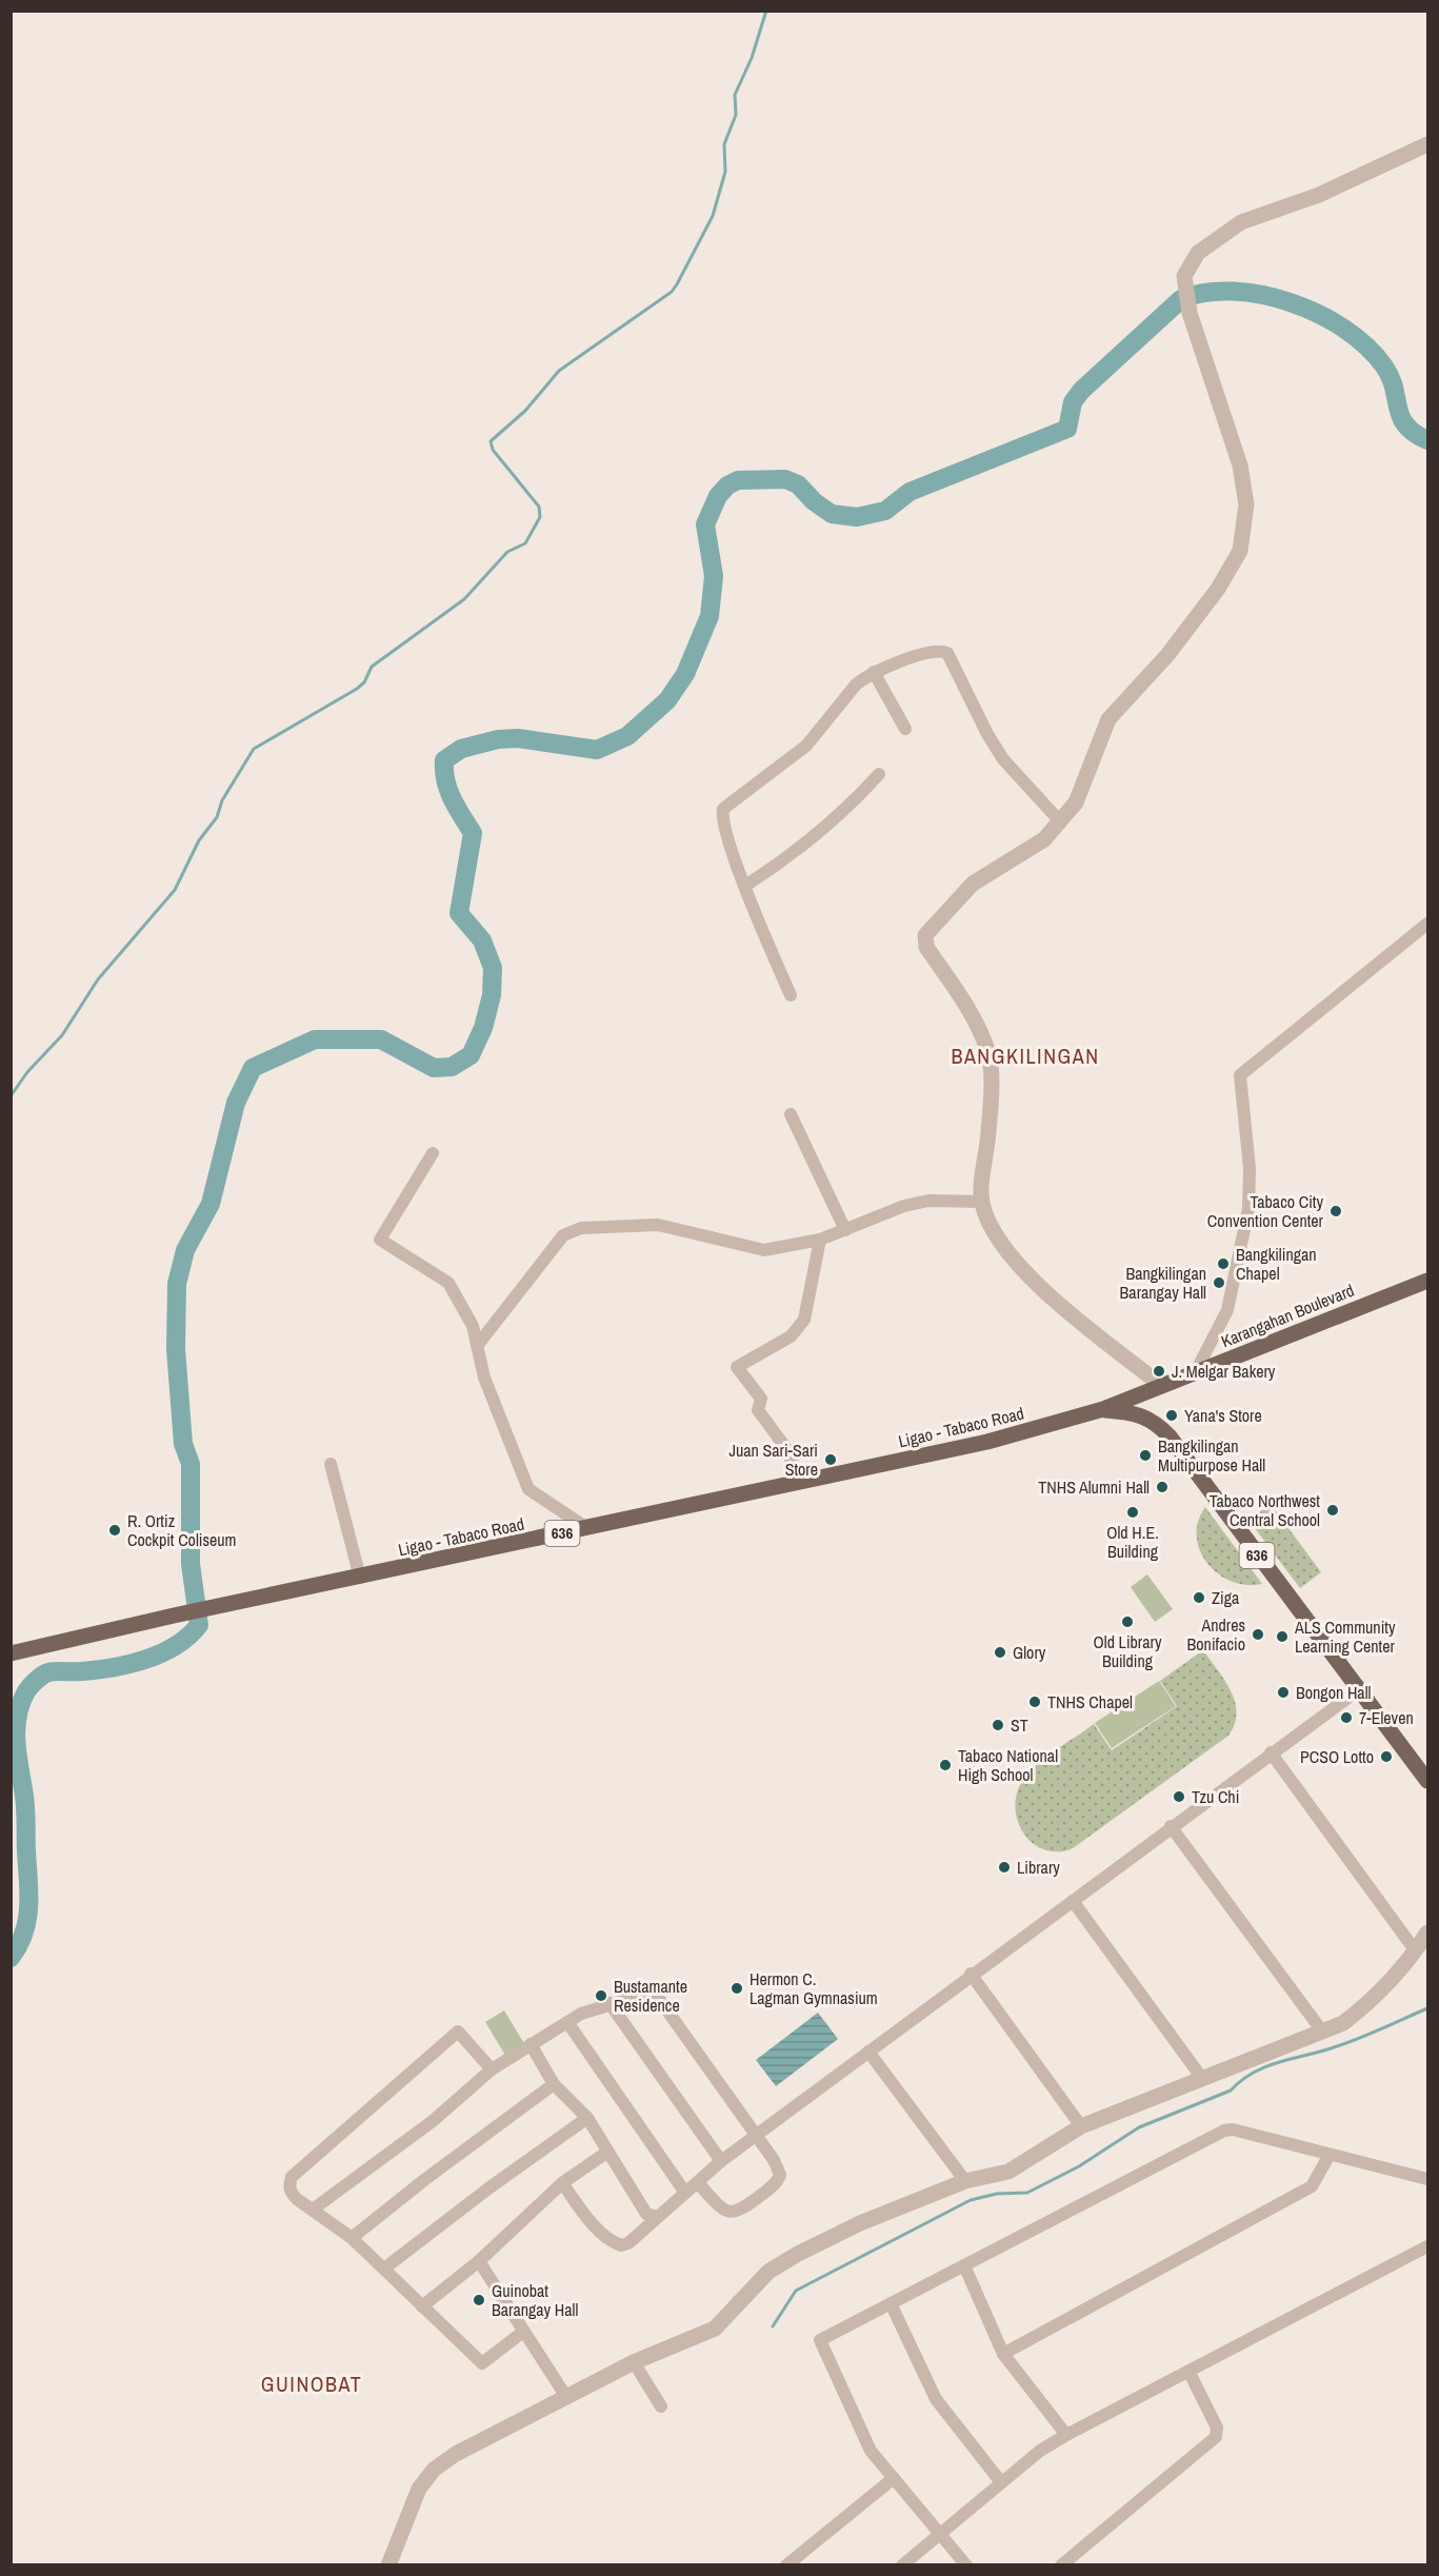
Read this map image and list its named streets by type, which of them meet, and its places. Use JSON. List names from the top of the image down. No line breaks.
{"streets":{"main road":["Karangahan Boulevard","Ligao - Tabaco Road","636"]},"crossings":[["Karangahan Boulevard","Ligao - Tabaco Road"],["Ligao - Tabaco Road","636"]],"districts":["BANGKILINGAN","GUINOBAT"],"places":["Tabaco City Convention Center","Bangkilingan Chapel","Bangkilingan Barangay Hall","J. Melgar Bakery","Yana's Store","Bangkilingan Multipurpose Hall","Juan Sari-Sari Store","TNHS Alumni Hall","Tabaco Northwest Central School","Old H.E. Building","R. Ortiz Cockpit Coliseum","Ziga","Old Library Building","Andres Bonifacio","ALS Community Learning Center","Glory","Bongon Hall","TNHS Chapel","7-Eleven","ST","PCSO Lotto","Tabaco National High School","Tzu Chi","Library","Hermon C. Lagman Gymnasium","Bustamante Residence","Guinobat Barangay Hall"]}
